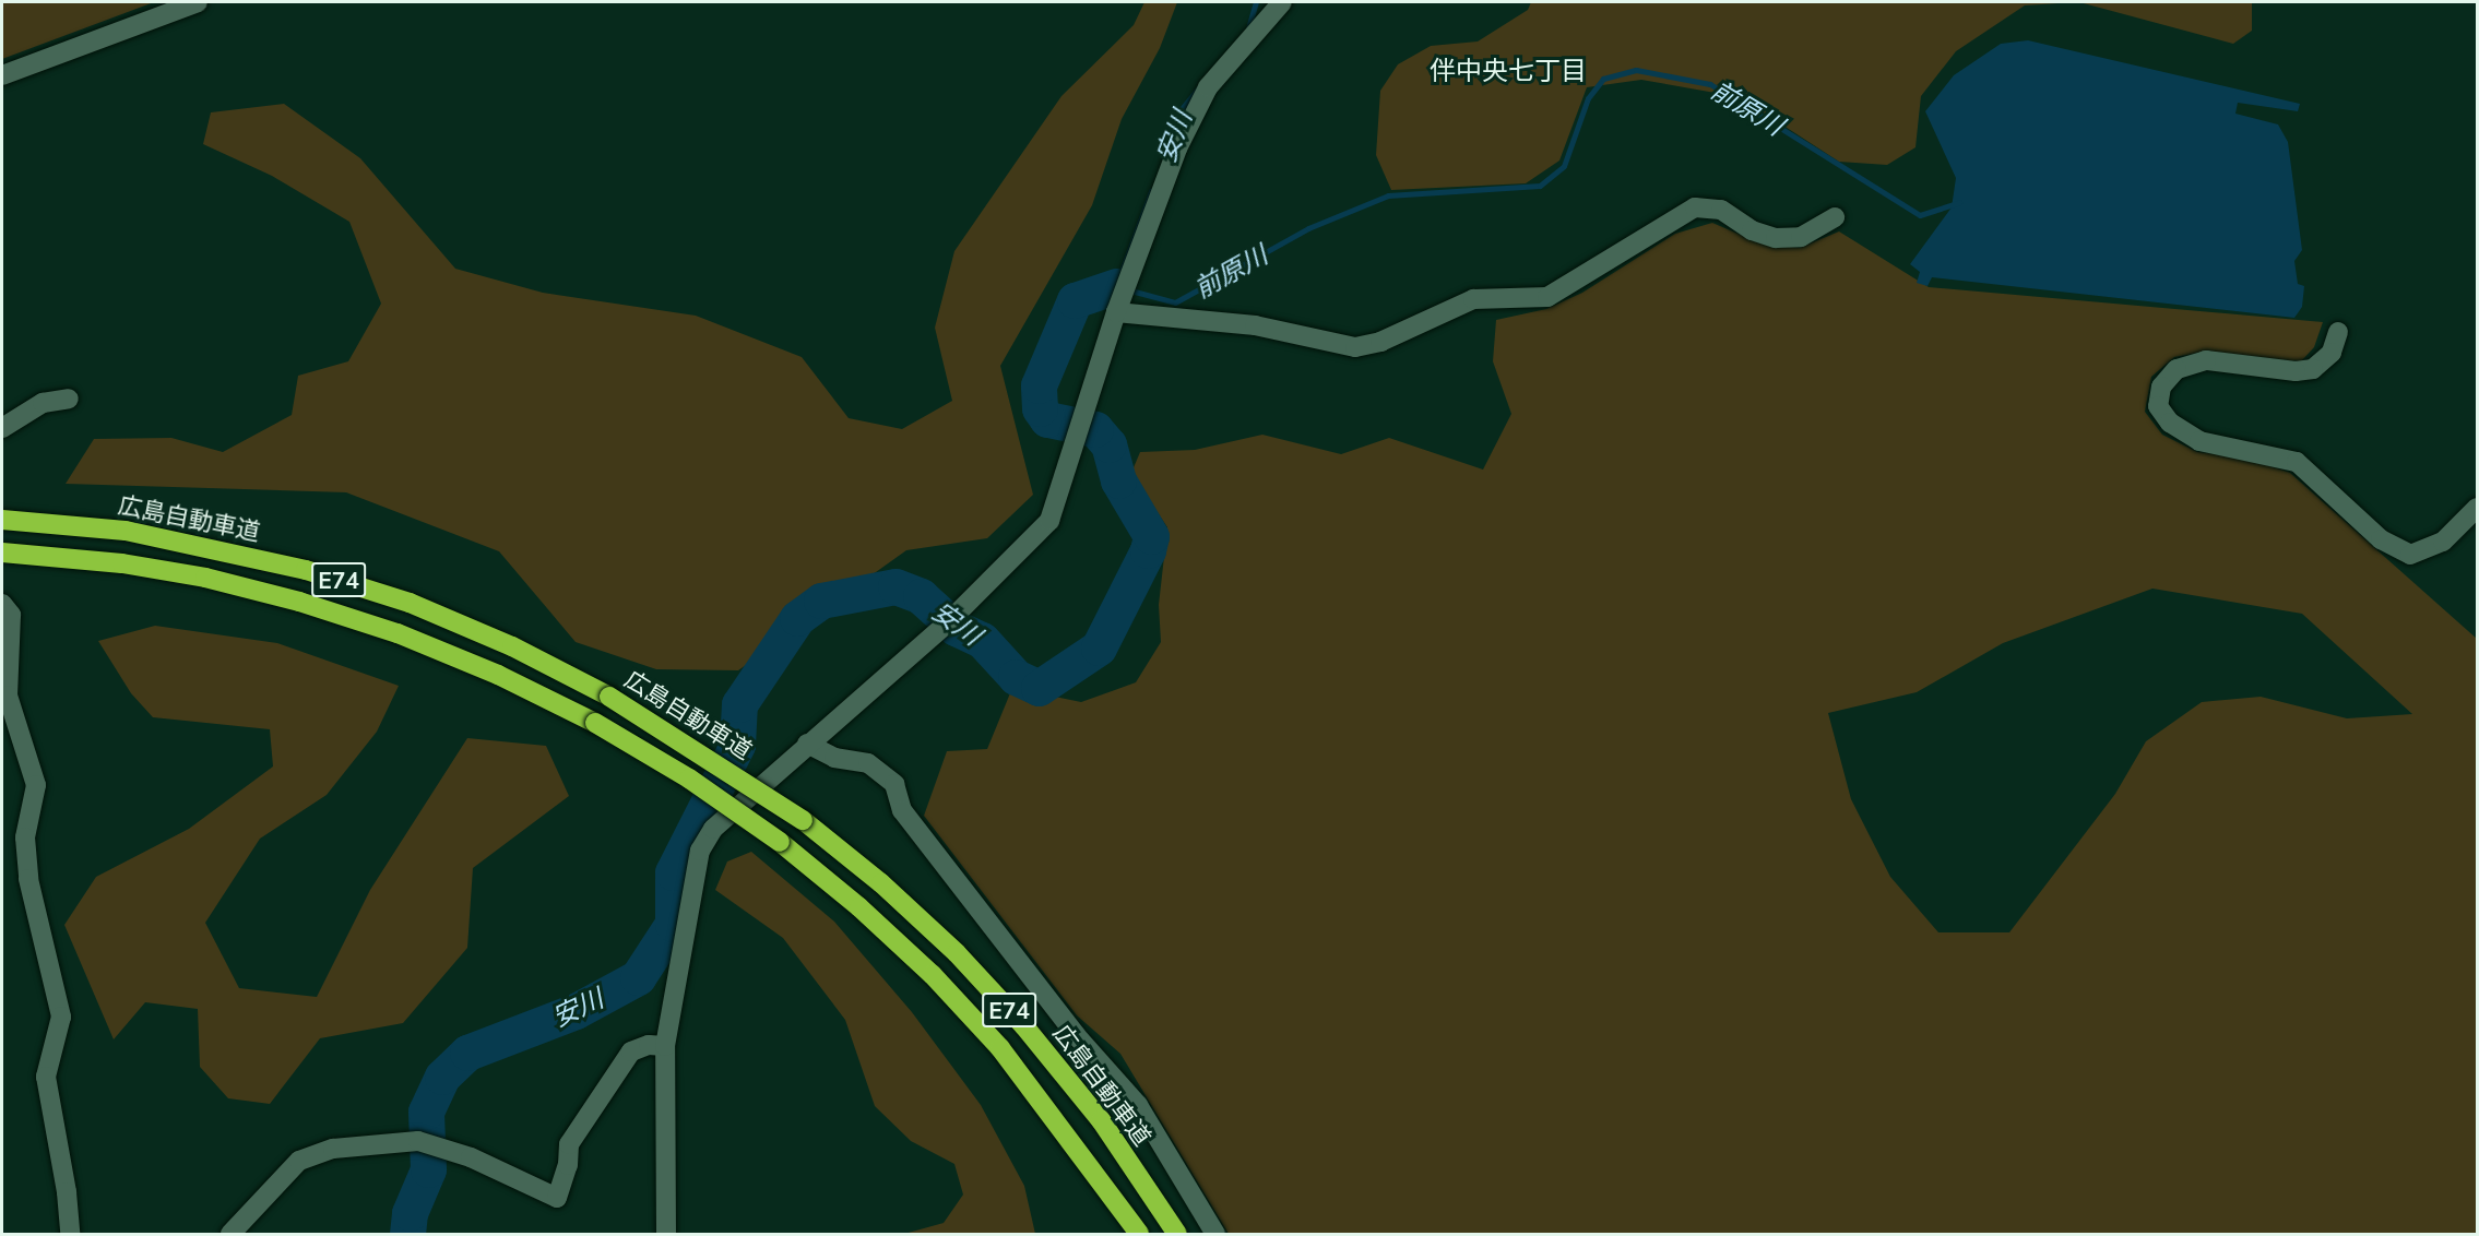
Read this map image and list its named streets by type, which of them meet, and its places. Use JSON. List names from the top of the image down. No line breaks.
{"streets":{"highway":["広島自動車道","E74"]},"districts":["伴中央七丁目"],"water":["前原川","安川"]}
